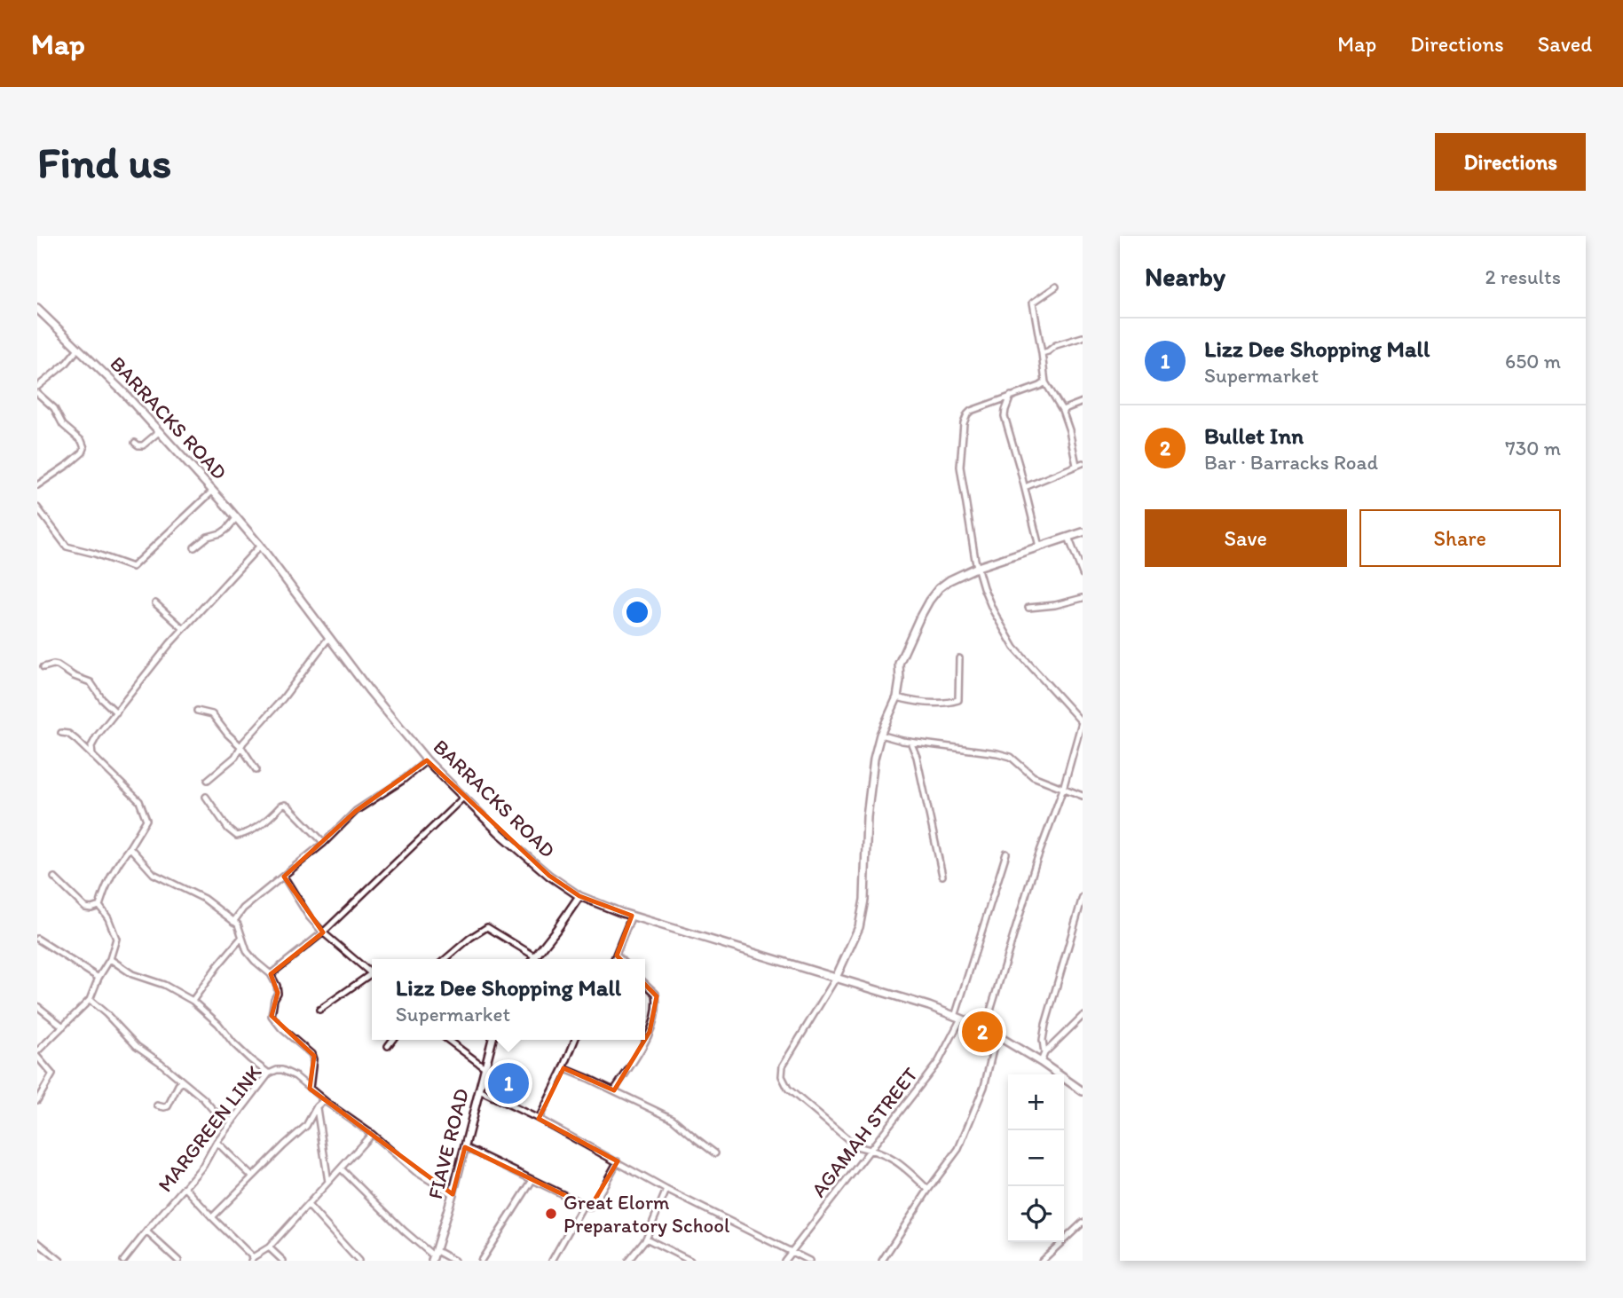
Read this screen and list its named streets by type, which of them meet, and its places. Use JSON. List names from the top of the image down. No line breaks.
{"streets":{"street":["BARRACKS ROAD","MARGREEN LINK","AGAMAH STREET","FIAVE ROAD"]},"crossings":[["BARRACKS ROAD","AGAMAH STREET"],["MARGREEN LINK","FIAVE ROAD"]],"places":["Great Elorm Preparatory School"],"page":{"header":"Map","nav":["Map","Directions","Saved"],"buttons":["Directions",["Save","Share"]],"title":"Find us","heading":["Nearby","2 results"],"list":[{"mark":"1","name":"Lizz Dee Shopping Mall","note":"Supermarket","value":"650 m"},{"mark":"2","name":"Bullet Inn","note":"Bar · Barracks Road","value":"730 m"}],"popup":["Lizz Dee Shopping Mall","Supermarket"],"pins":["2","1"],"map_buttons":["+","−"]}}
